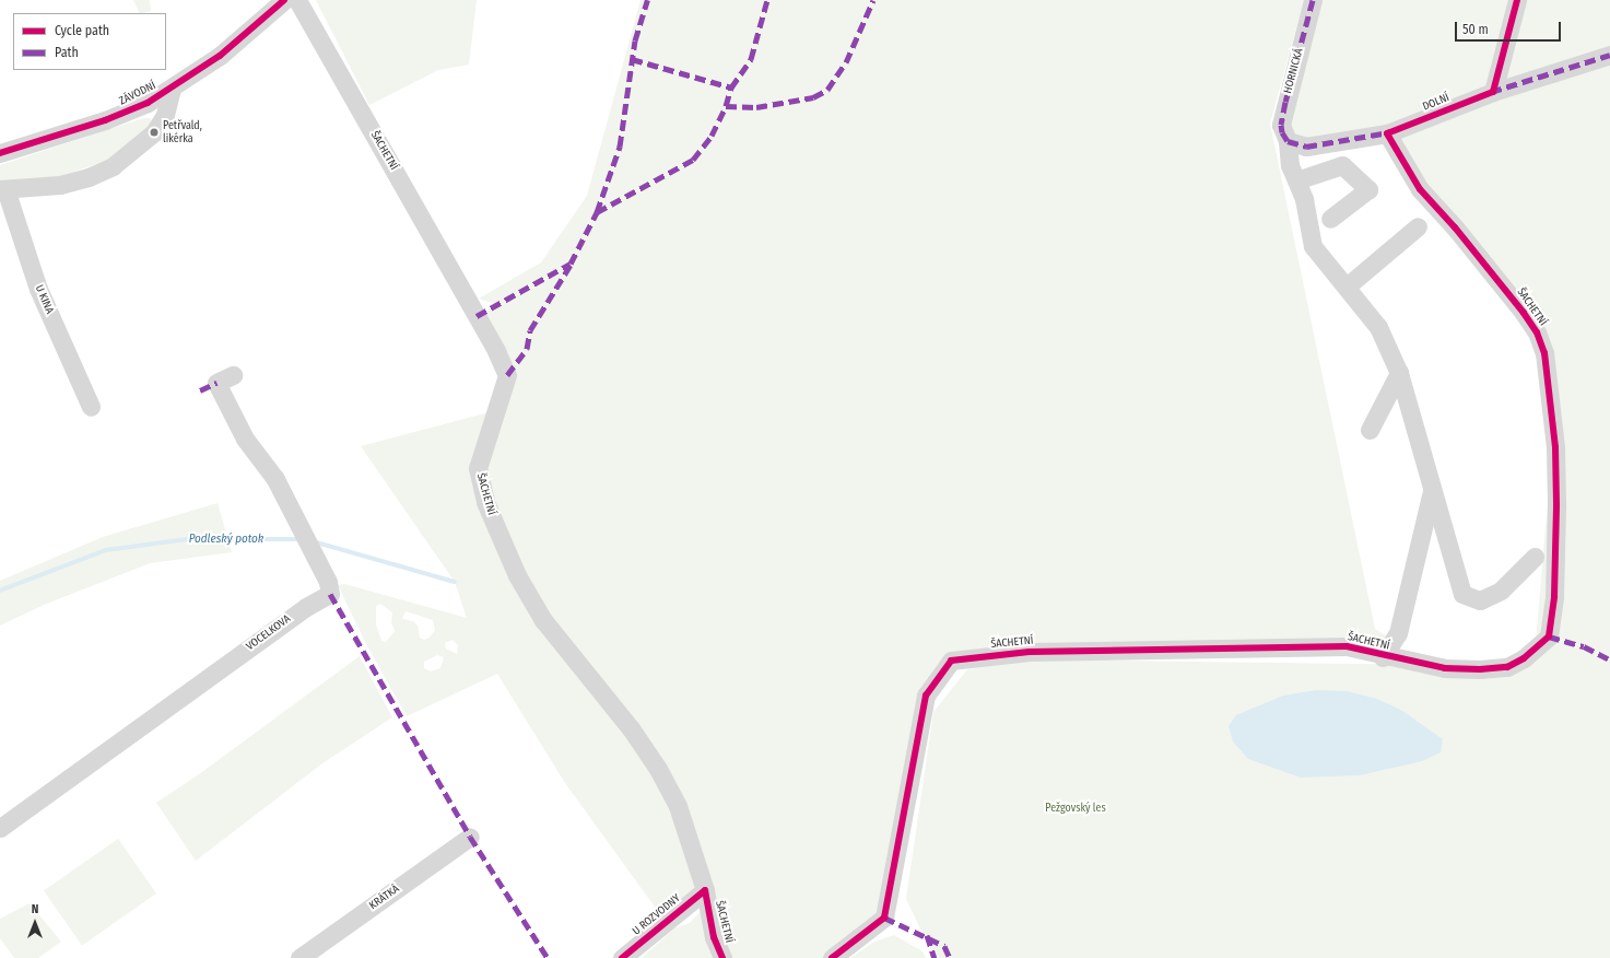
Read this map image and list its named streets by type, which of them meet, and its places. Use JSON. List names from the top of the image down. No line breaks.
{"streets":{"street":["HORNICKÁ","ZÁVODNÍ","DOLNÍ","ŠACHETNÍ","U KINA","VOCELKOVA","KRÁTKÁ","U ROZVODNY"]},"crossings":[["HORNICKÁ","DOLNÍ"],["ZÁVODNÍ","U KINA"],["DOLNÍ","ŠACHETNÍ"],["ŠACHETNÍ","U ROZVODNY"]],"water":["Podleský potok"],"parks":["Pežgovský les"],"places":["Petřvald, likérka"],"legend":["Cycle path","Path"],"scale_bar":"50 m","north":"top"}
